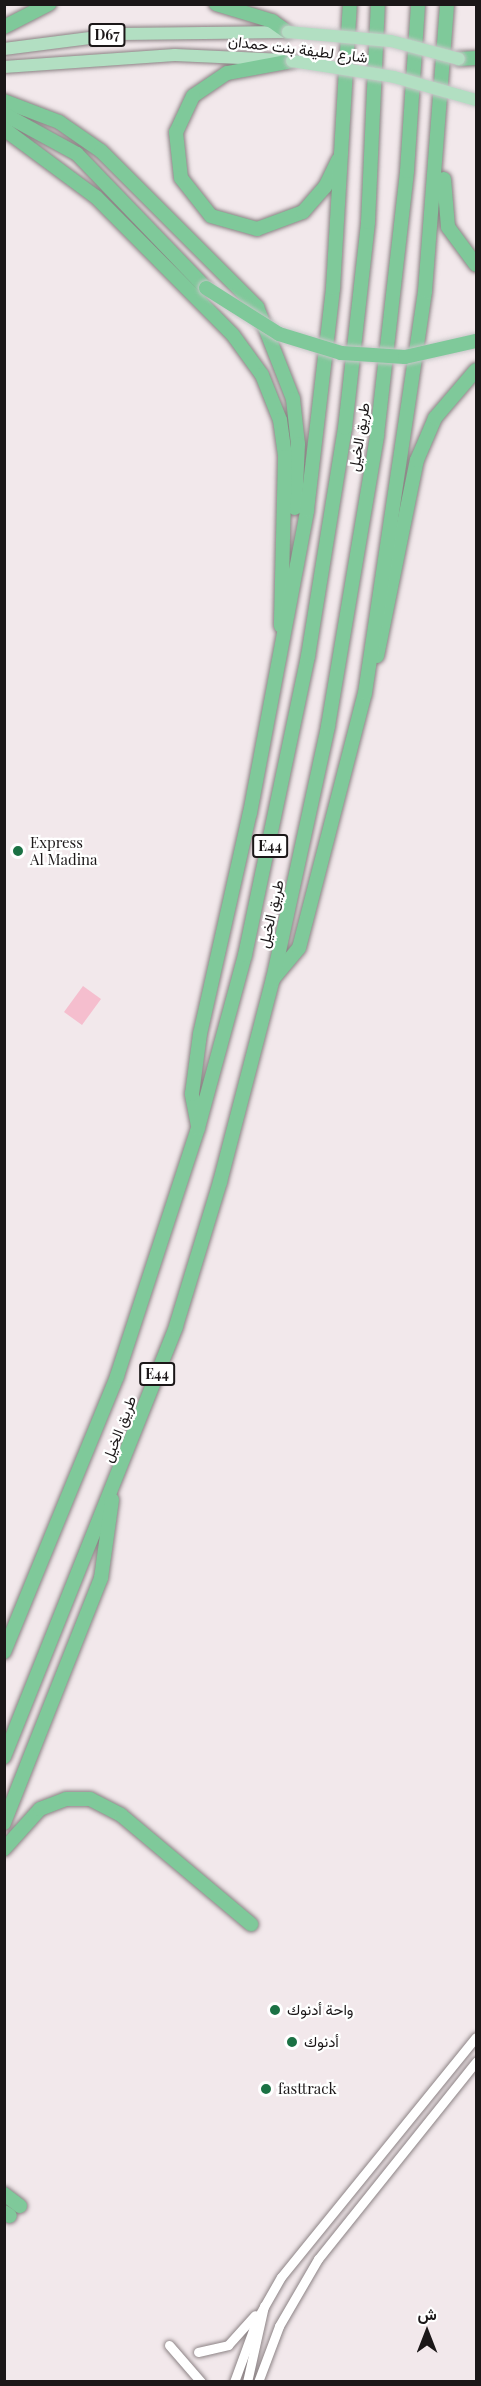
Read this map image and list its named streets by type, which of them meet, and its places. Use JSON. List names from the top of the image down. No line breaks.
{"streets":{"highway":["طريق الخيل","E44"],"main road":["D67","شارع لطيفة بنت حمدان"]},"places":["Express Al Madina","واحة أدنوك","أدنوك","fasttrack"],"north":"top"}
